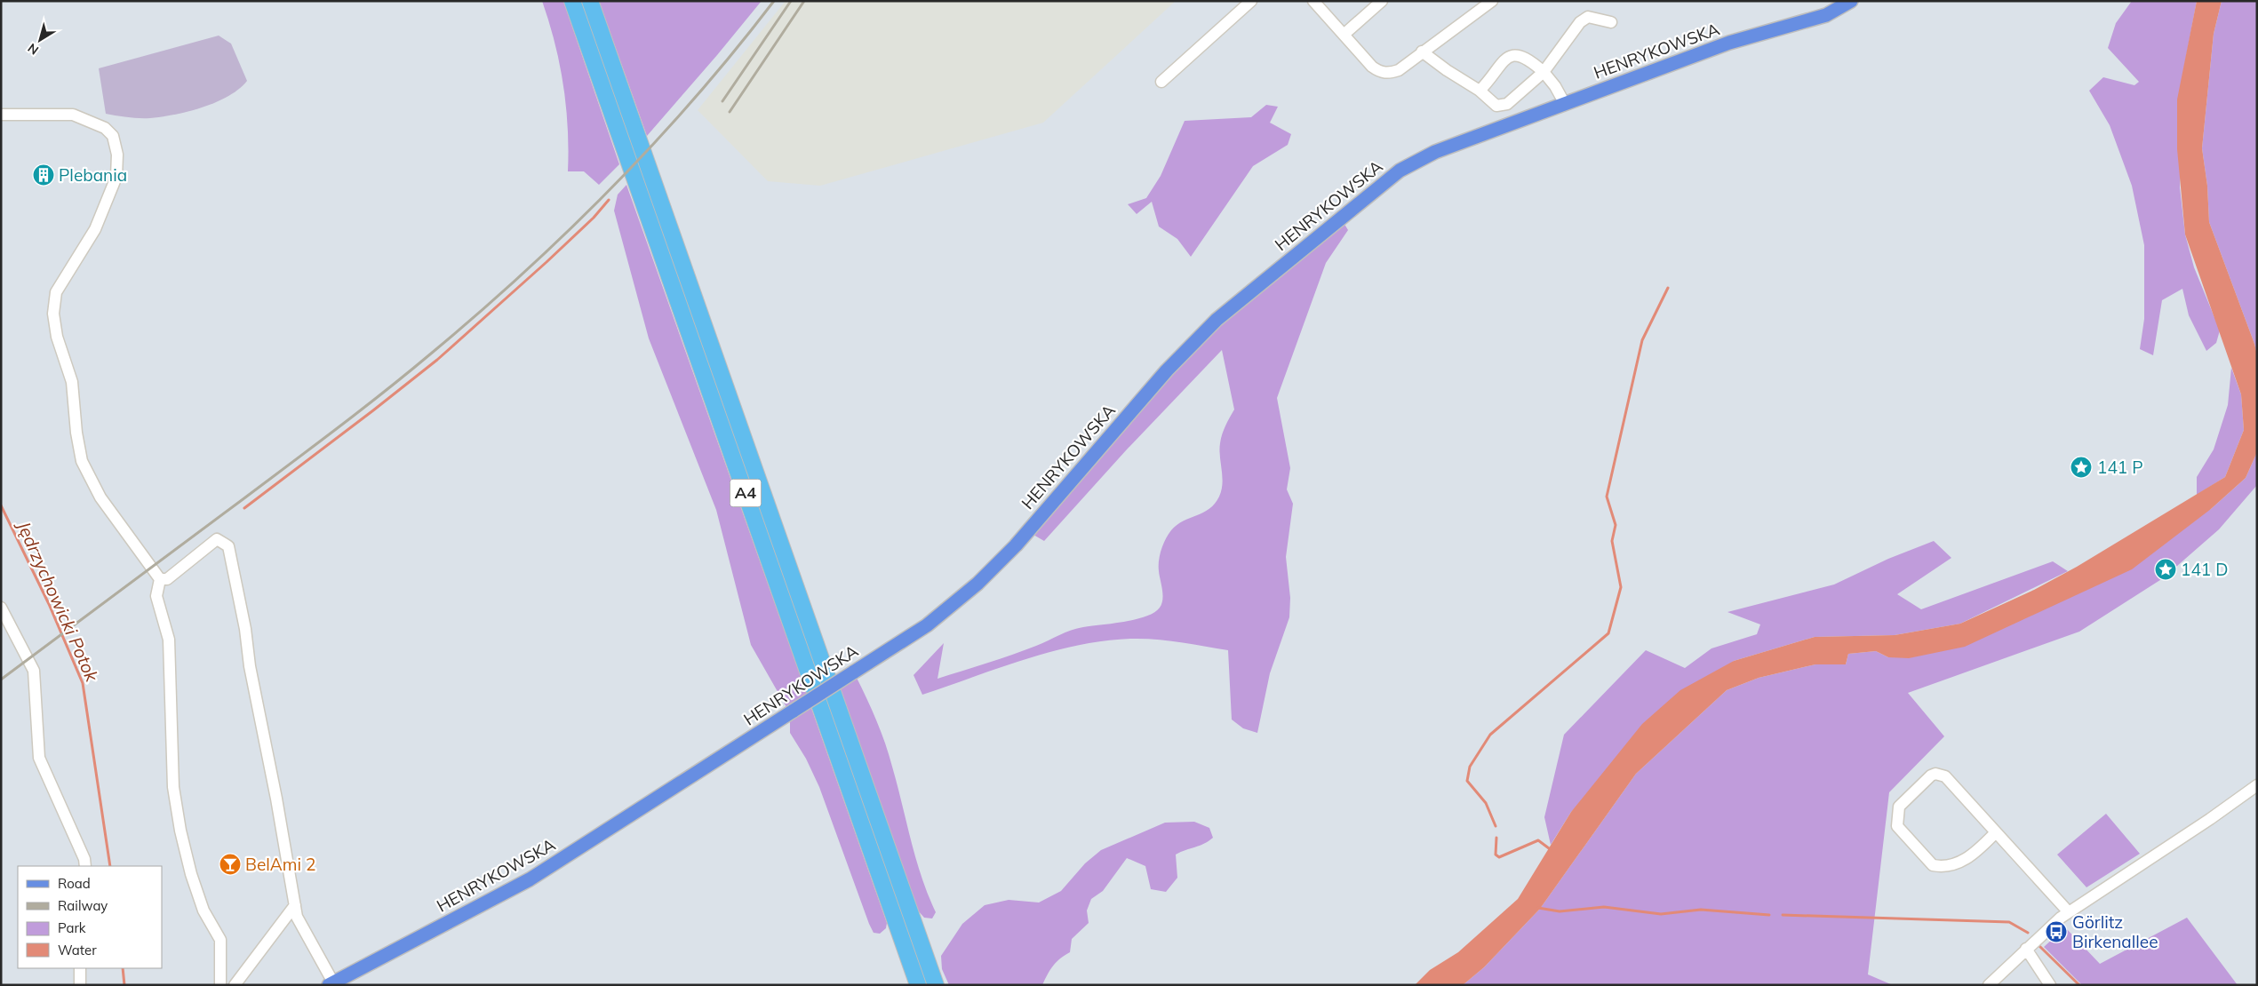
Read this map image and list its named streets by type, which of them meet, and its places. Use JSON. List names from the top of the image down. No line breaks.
{"streets":{"highway":["A4"],"main road":["HENRYKOWSKA"]},"water":["Jędrzychowicki Potok"],"places":{"building":["Plebania"],"place":["141 P","141 D"],"bar":["BelAmi 2"],"bus stop":["Görlitz Birkenallee"]},"legend":["Road","Railway","Park","Water"],"north":"bottom left"}
